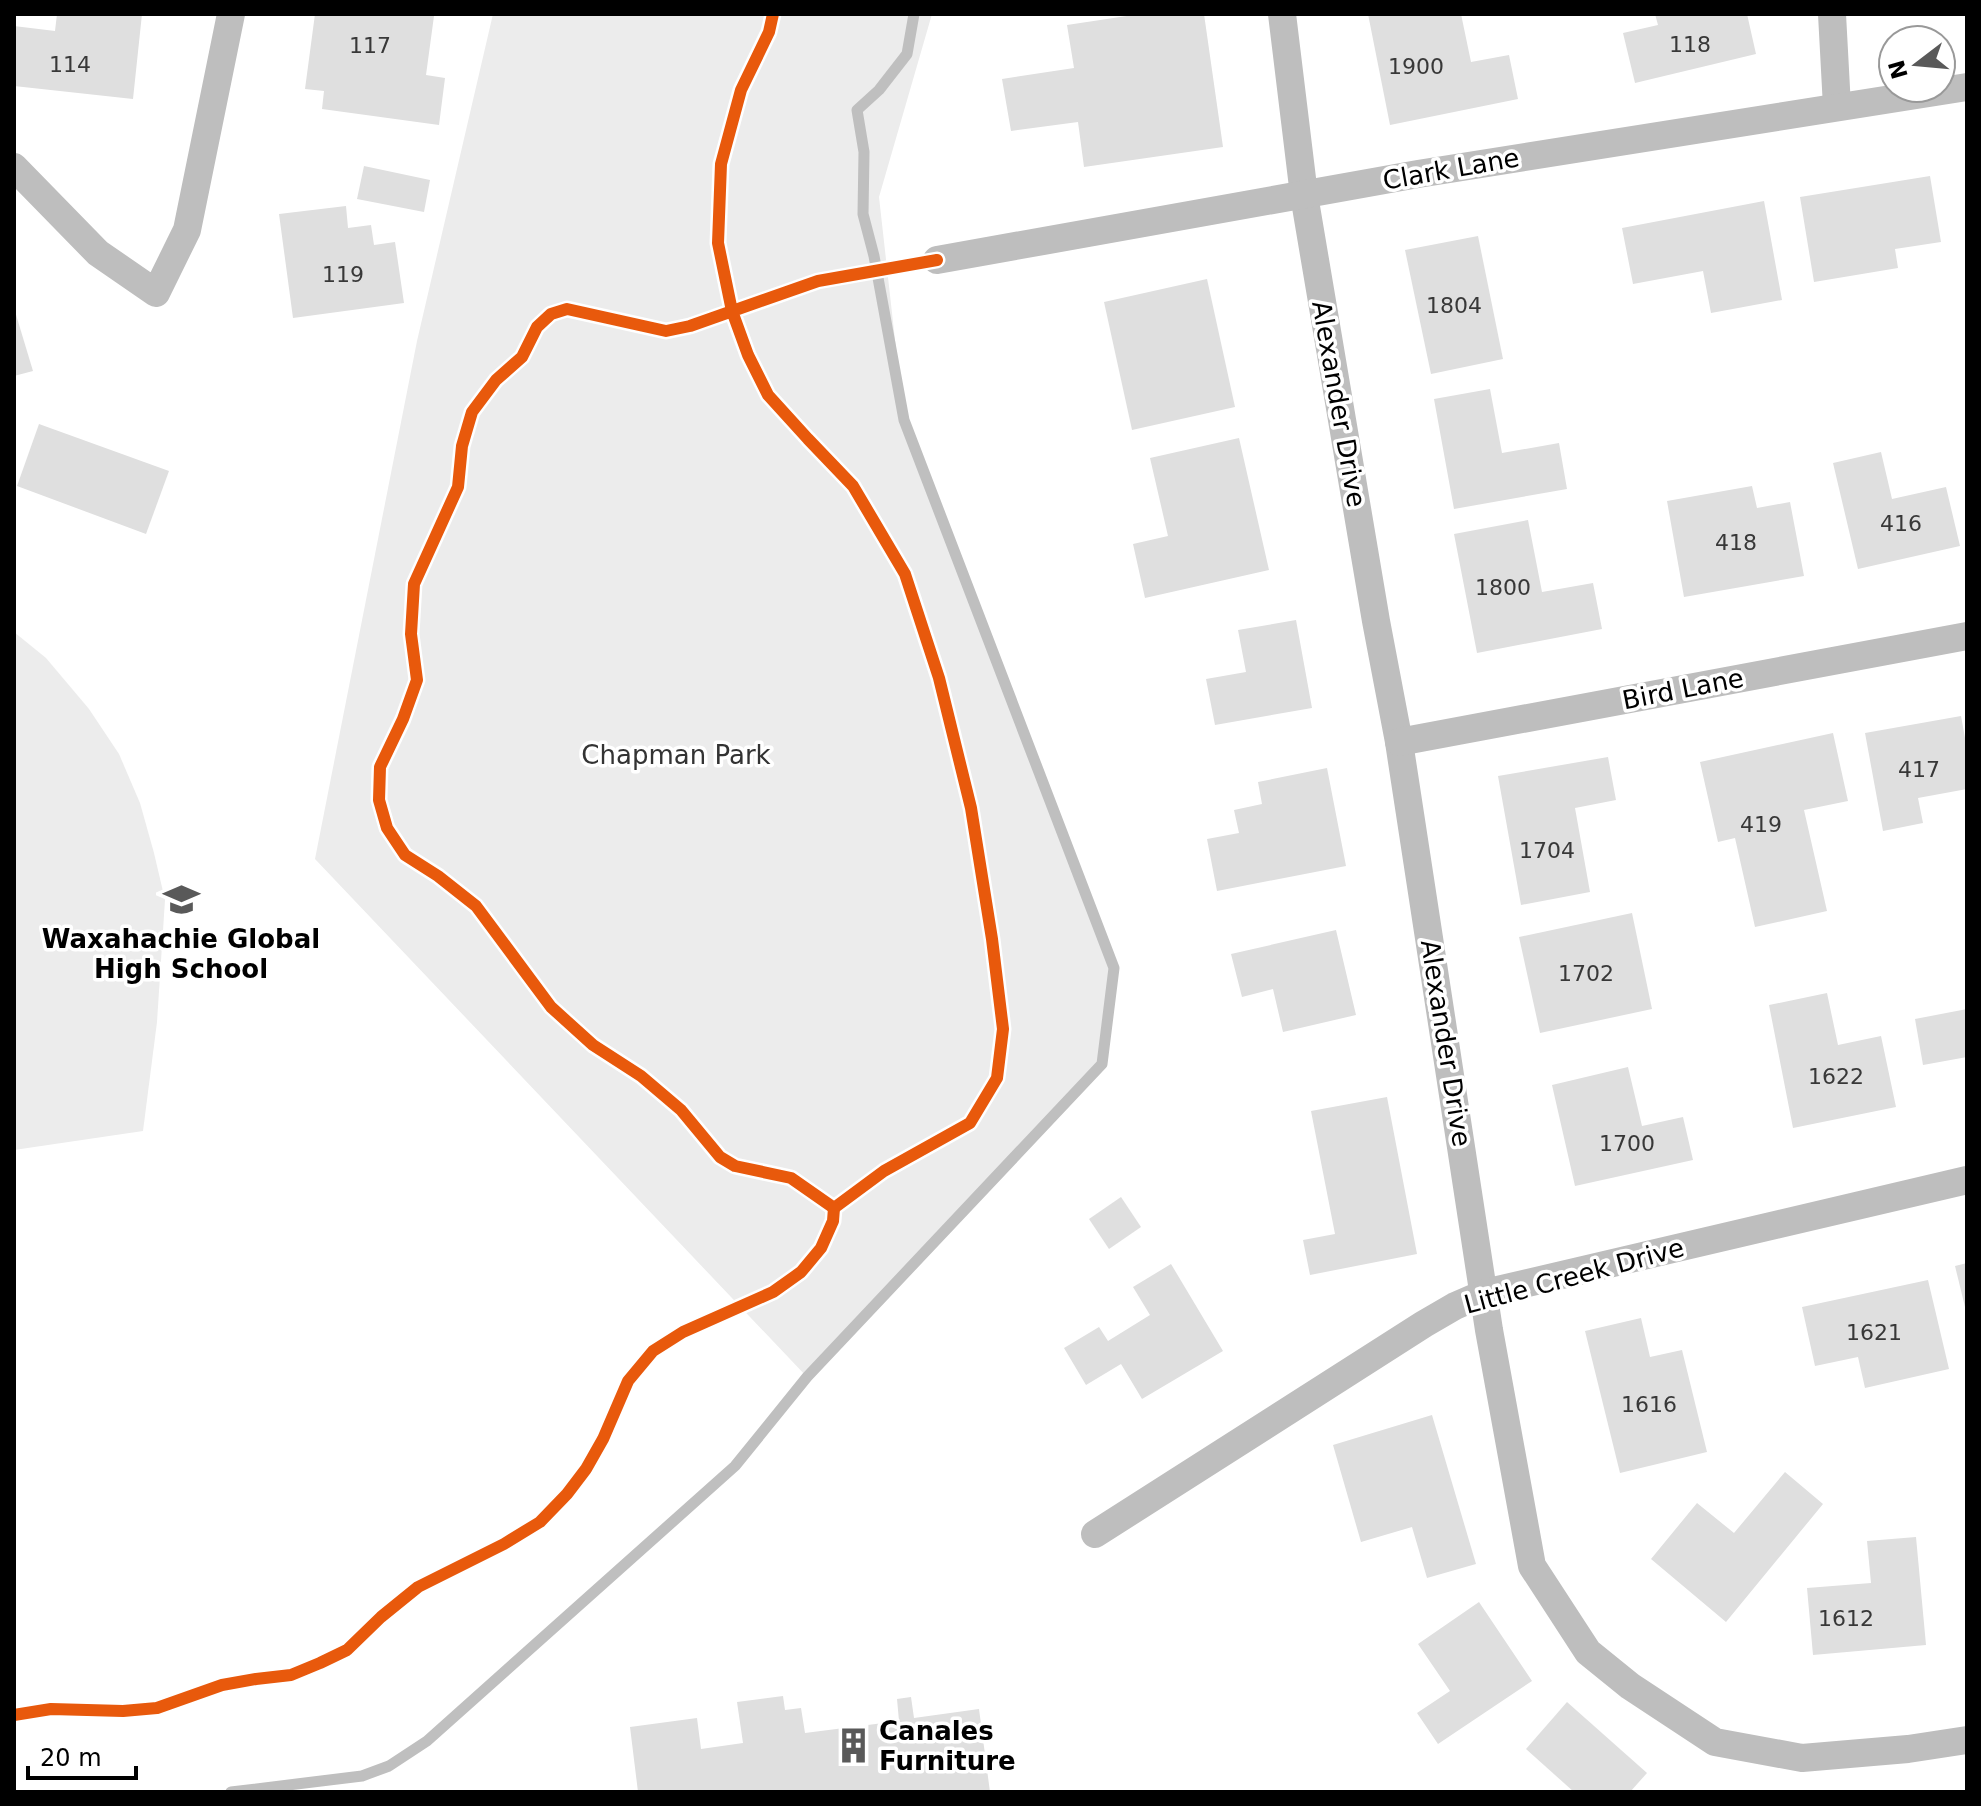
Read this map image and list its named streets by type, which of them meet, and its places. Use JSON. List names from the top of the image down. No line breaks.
{"streets":{"street":["Clark Lane","Alexander Drive","Bird Lane","Little Creek Drive"]},"crossings":[["Clark Lane","Alexander Drive"],["Alexander Drive","Bird Lane"],["Alexander Drive","Little Creek Drive"]],"parks":["Chapman Park"],"places":{"school or university":["Waxahachie Global High School"],"building":["Canales Furniture"]},"house_numbers":["118","117","114","1900","119","1804","416","418","1800","417","419","1704","1702","1622","1700","1621","1616","1612"],"scale_bar":"20 m","north":"left"}
